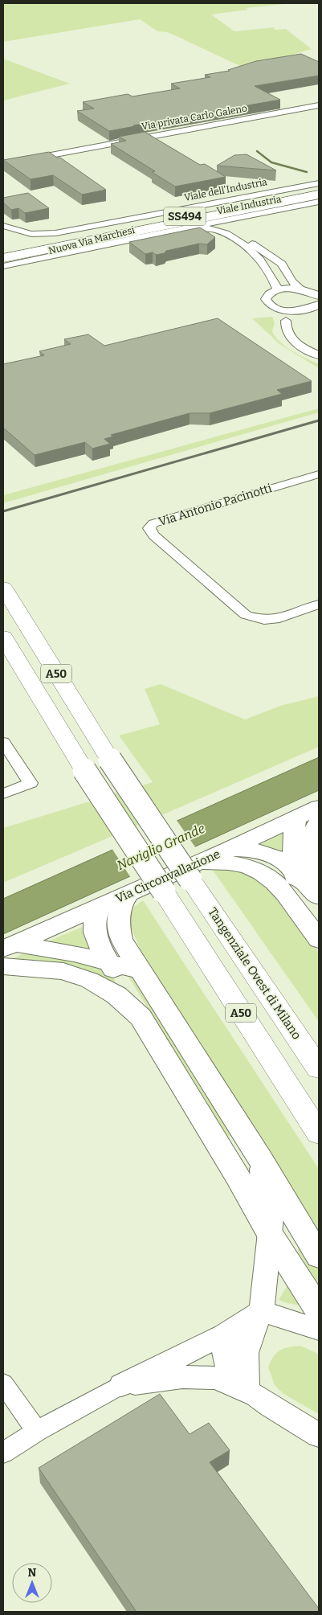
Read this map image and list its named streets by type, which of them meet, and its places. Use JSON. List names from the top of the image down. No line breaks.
{"streets":{"main road":["SS494","A50","Via Circonvallazione","Tangenziale Ovest di Milano"],"street":["Via privata Carlo Galeno","Viale dell'Industria","Viale Industria","Nuova Via Marchesi","Via Antonio Pacinotti"]},"crossings":[["A50","Via Circonvallazione"],["A50","Tangenziale Ovest di Milano"],["Via Circonvallazione","Tangenziale Ovest di Milano"]],"water":["Naviglio Grande"],"north":"top"}
